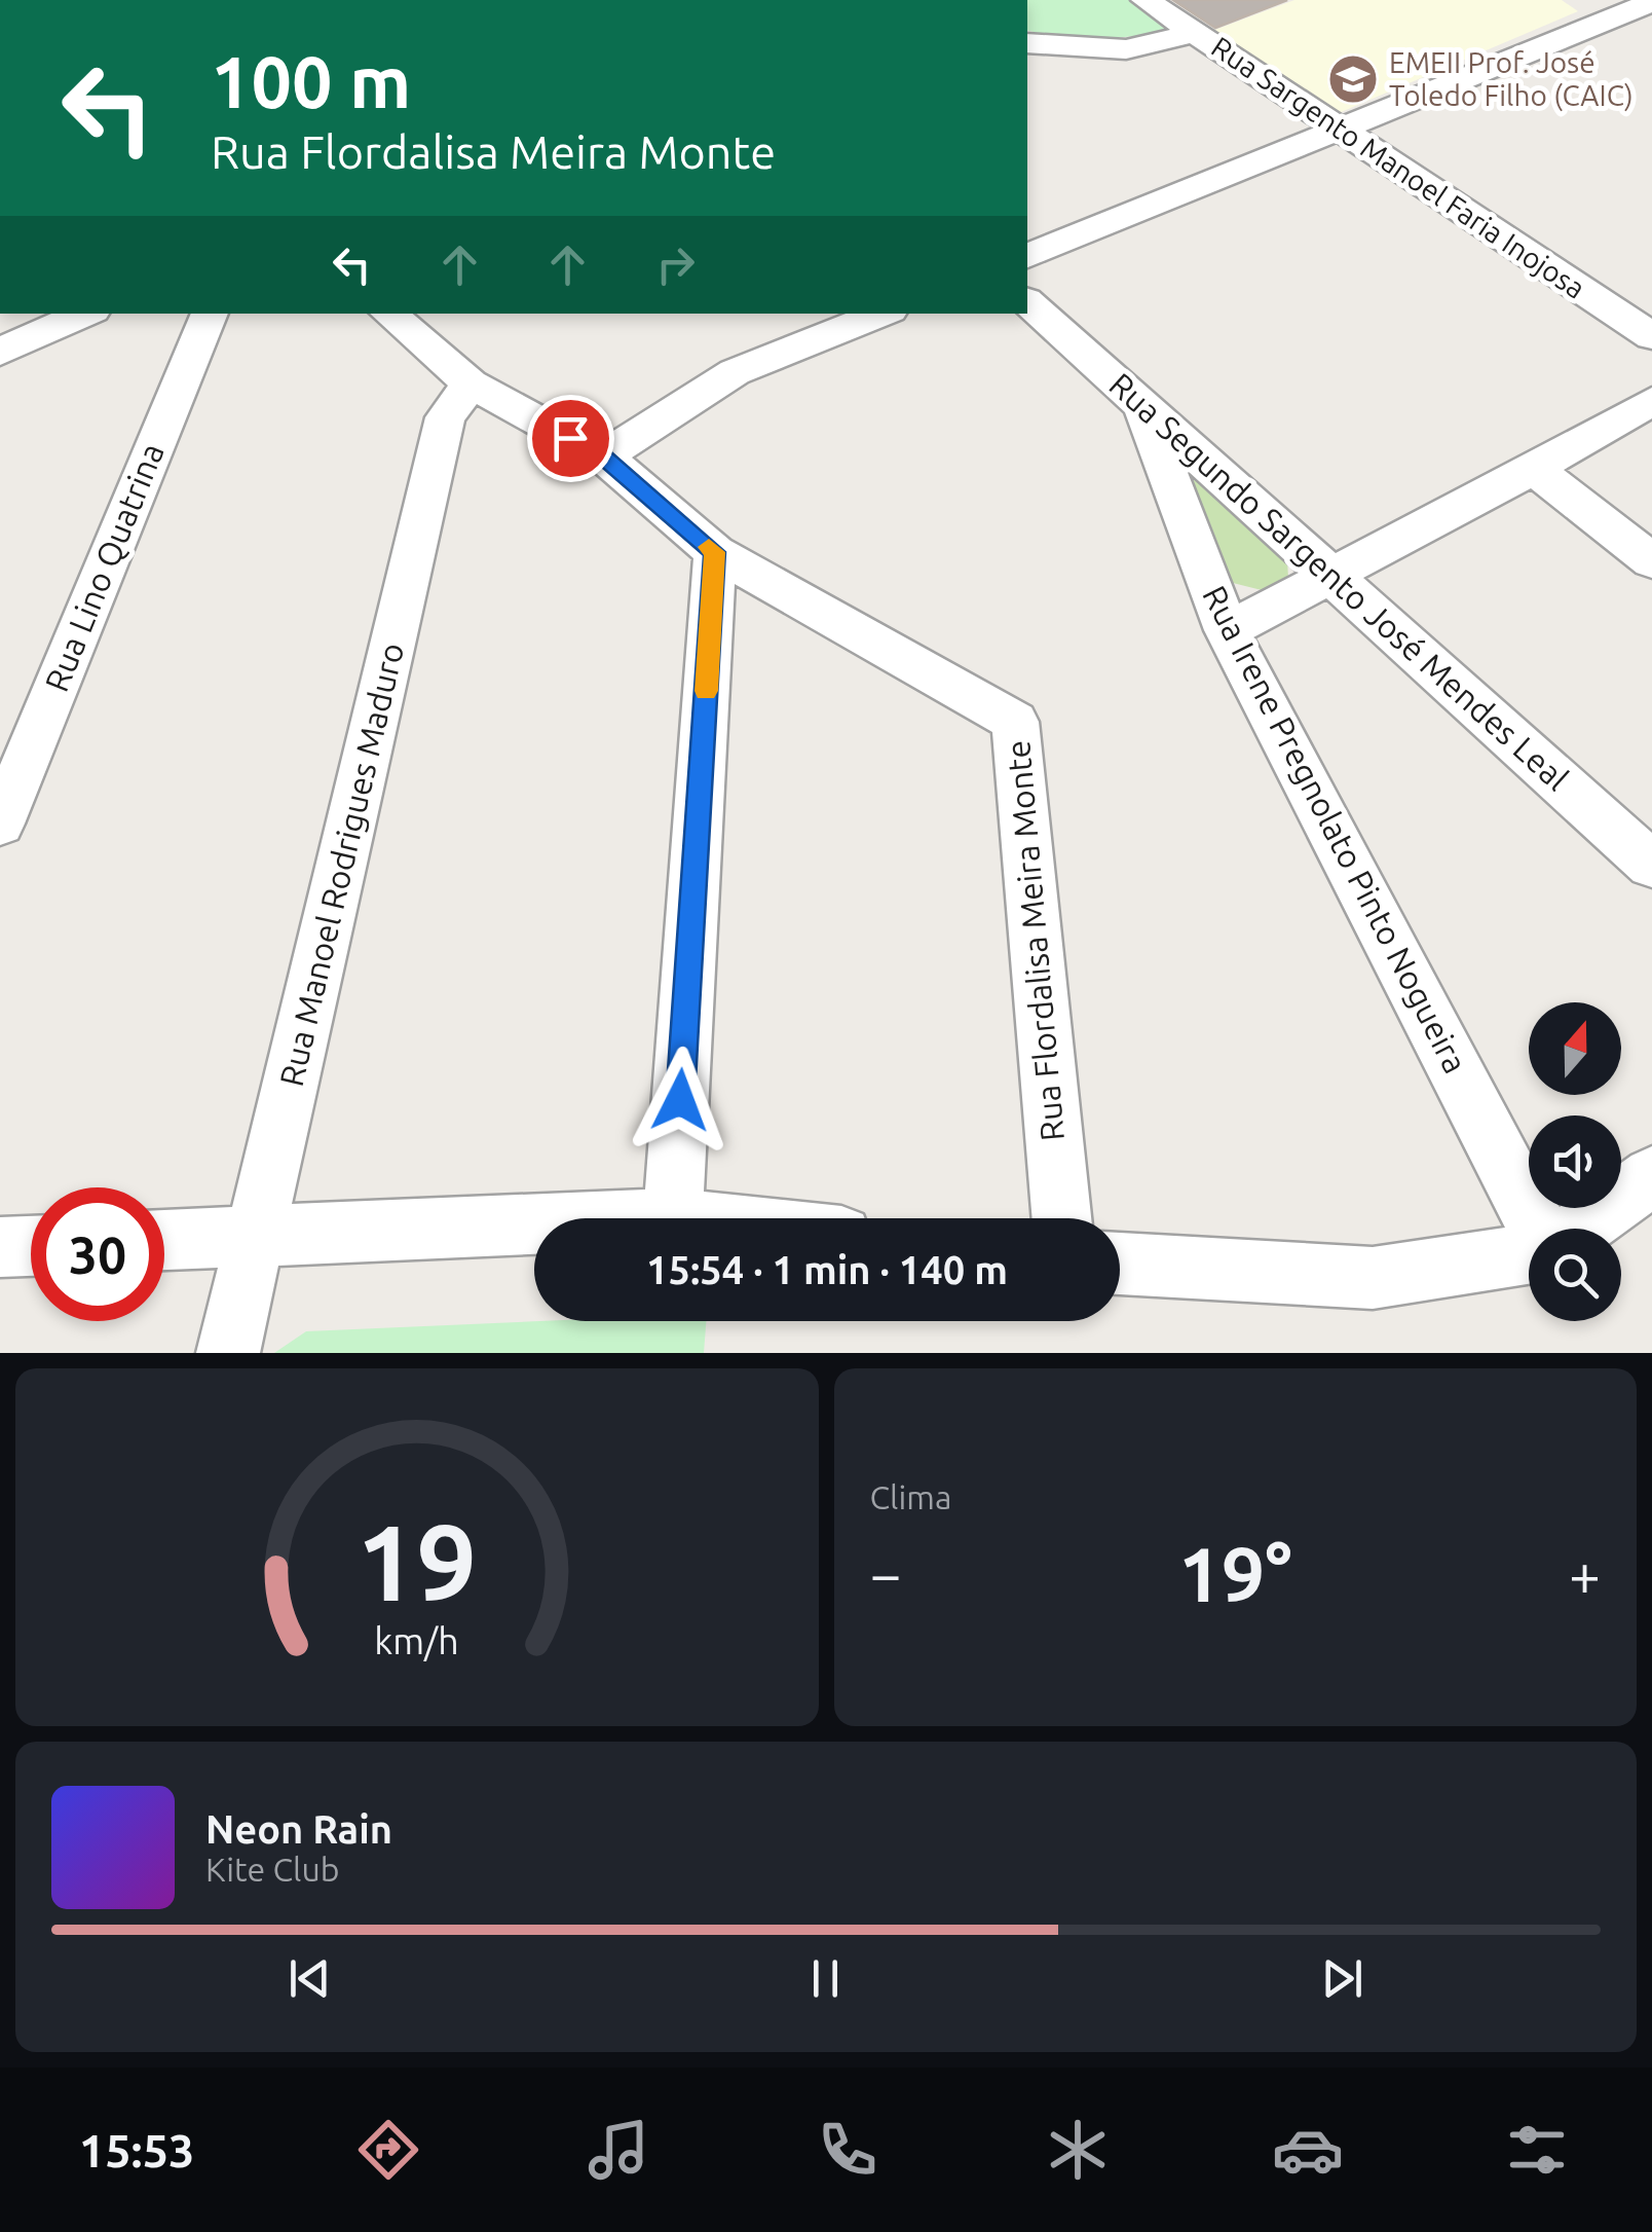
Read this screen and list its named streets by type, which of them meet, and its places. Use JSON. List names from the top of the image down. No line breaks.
{"streets":{"street":["Rua Sargento Manoel Faria Inojosa","Rua Lino Quatrina","Rua Segundo Sargento José Mendes Leal","Rua Irene Pregnolato Pinto Nogueira","Rua Manoel Rodrigues Maduro","Rua Flordalisa Meira Monte"]},"crossings":[["Rua Segundo Sargento José Mendes Leal","Rua Irene Pregnolato Pinto Nogueira"],["Rua Manoel Rodrigues Maduro","Rua Flordalisa Meira Monte"]],"places":{"school or university":["EMEII Prof. José Toledo Filho (CAIC)"]},"north":"top","page":{"turn":["100 m","Rua Flordalisa Meira Monte"],"limit":"30","trip":"15:54 · 1 min · 140 m","tile":"Clima","heat":["−","19°","+"],"song":["Neon Rain","Kite Club"],"tabs":"15:53","gauge":["19","km/h"]}}
